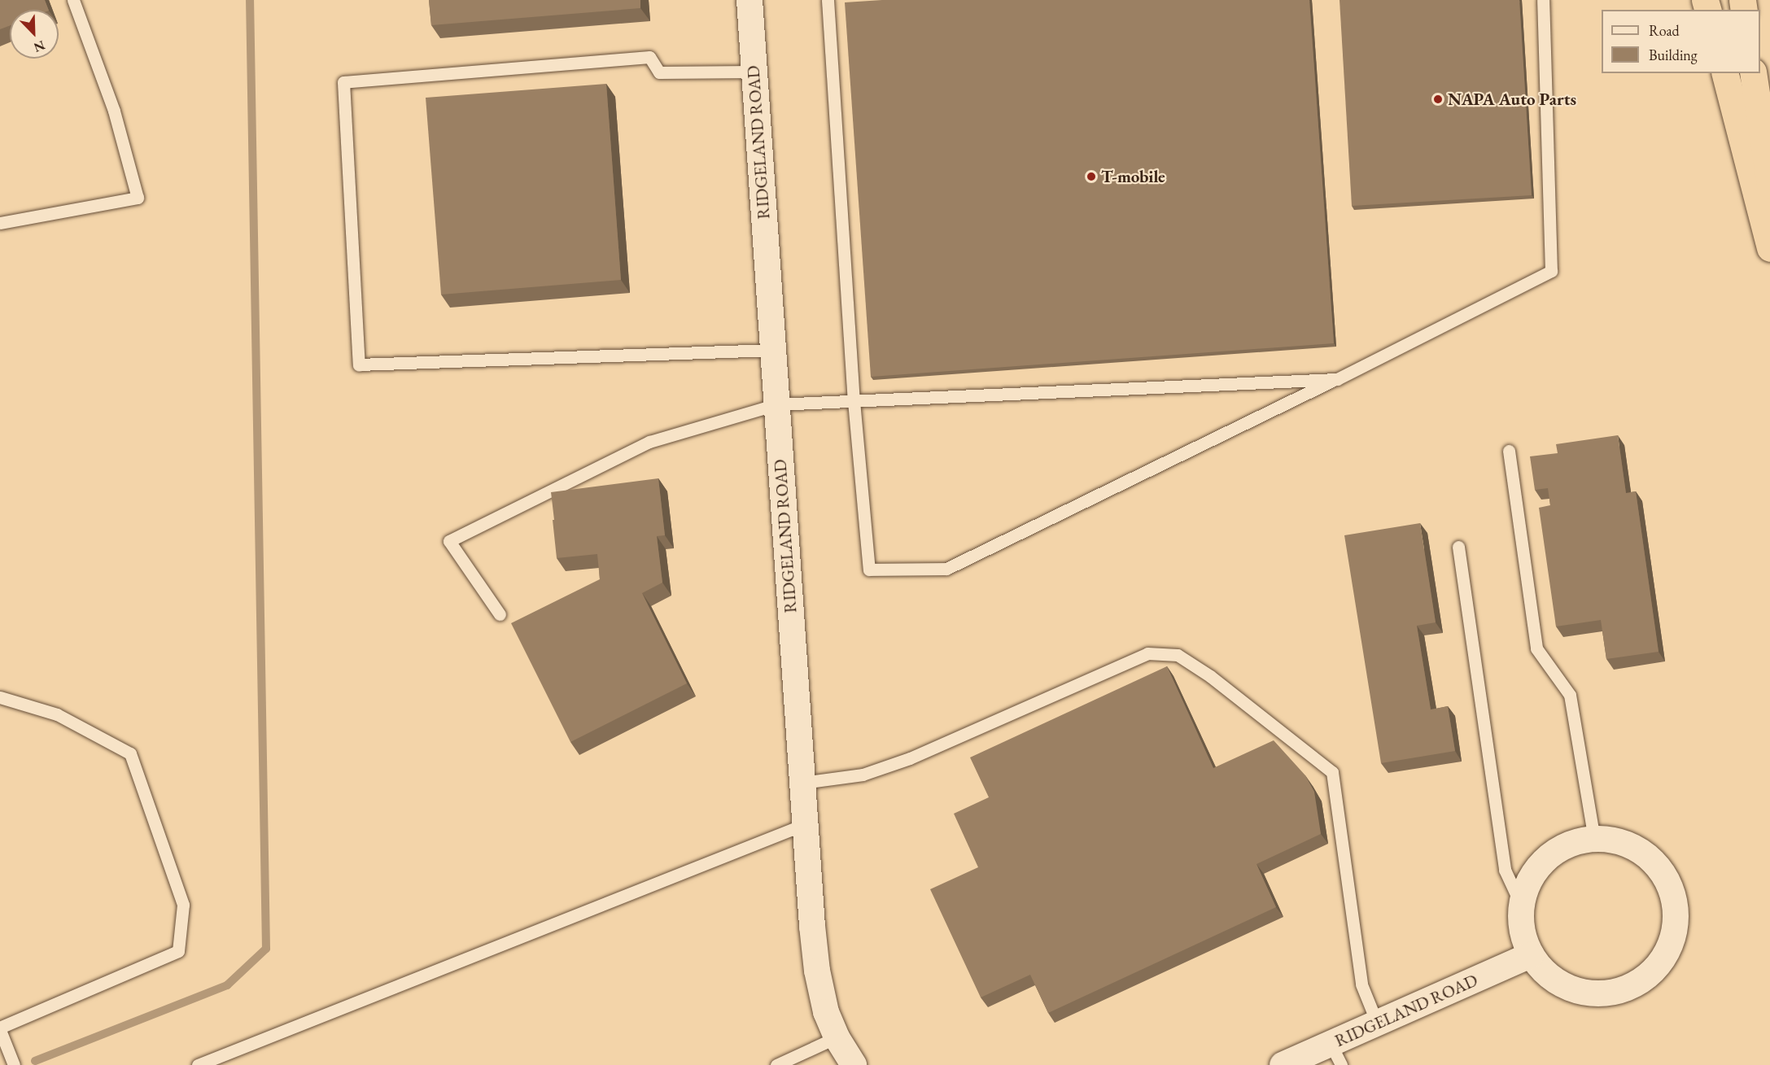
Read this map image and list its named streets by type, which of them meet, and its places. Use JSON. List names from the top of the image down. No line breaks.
{"streets":{"street":["RIDGELAND ROAD"]},"places":["NAPA Auto Parts","T-mobile"],"legend":["Road","Building"],"north":"bottom right"}
